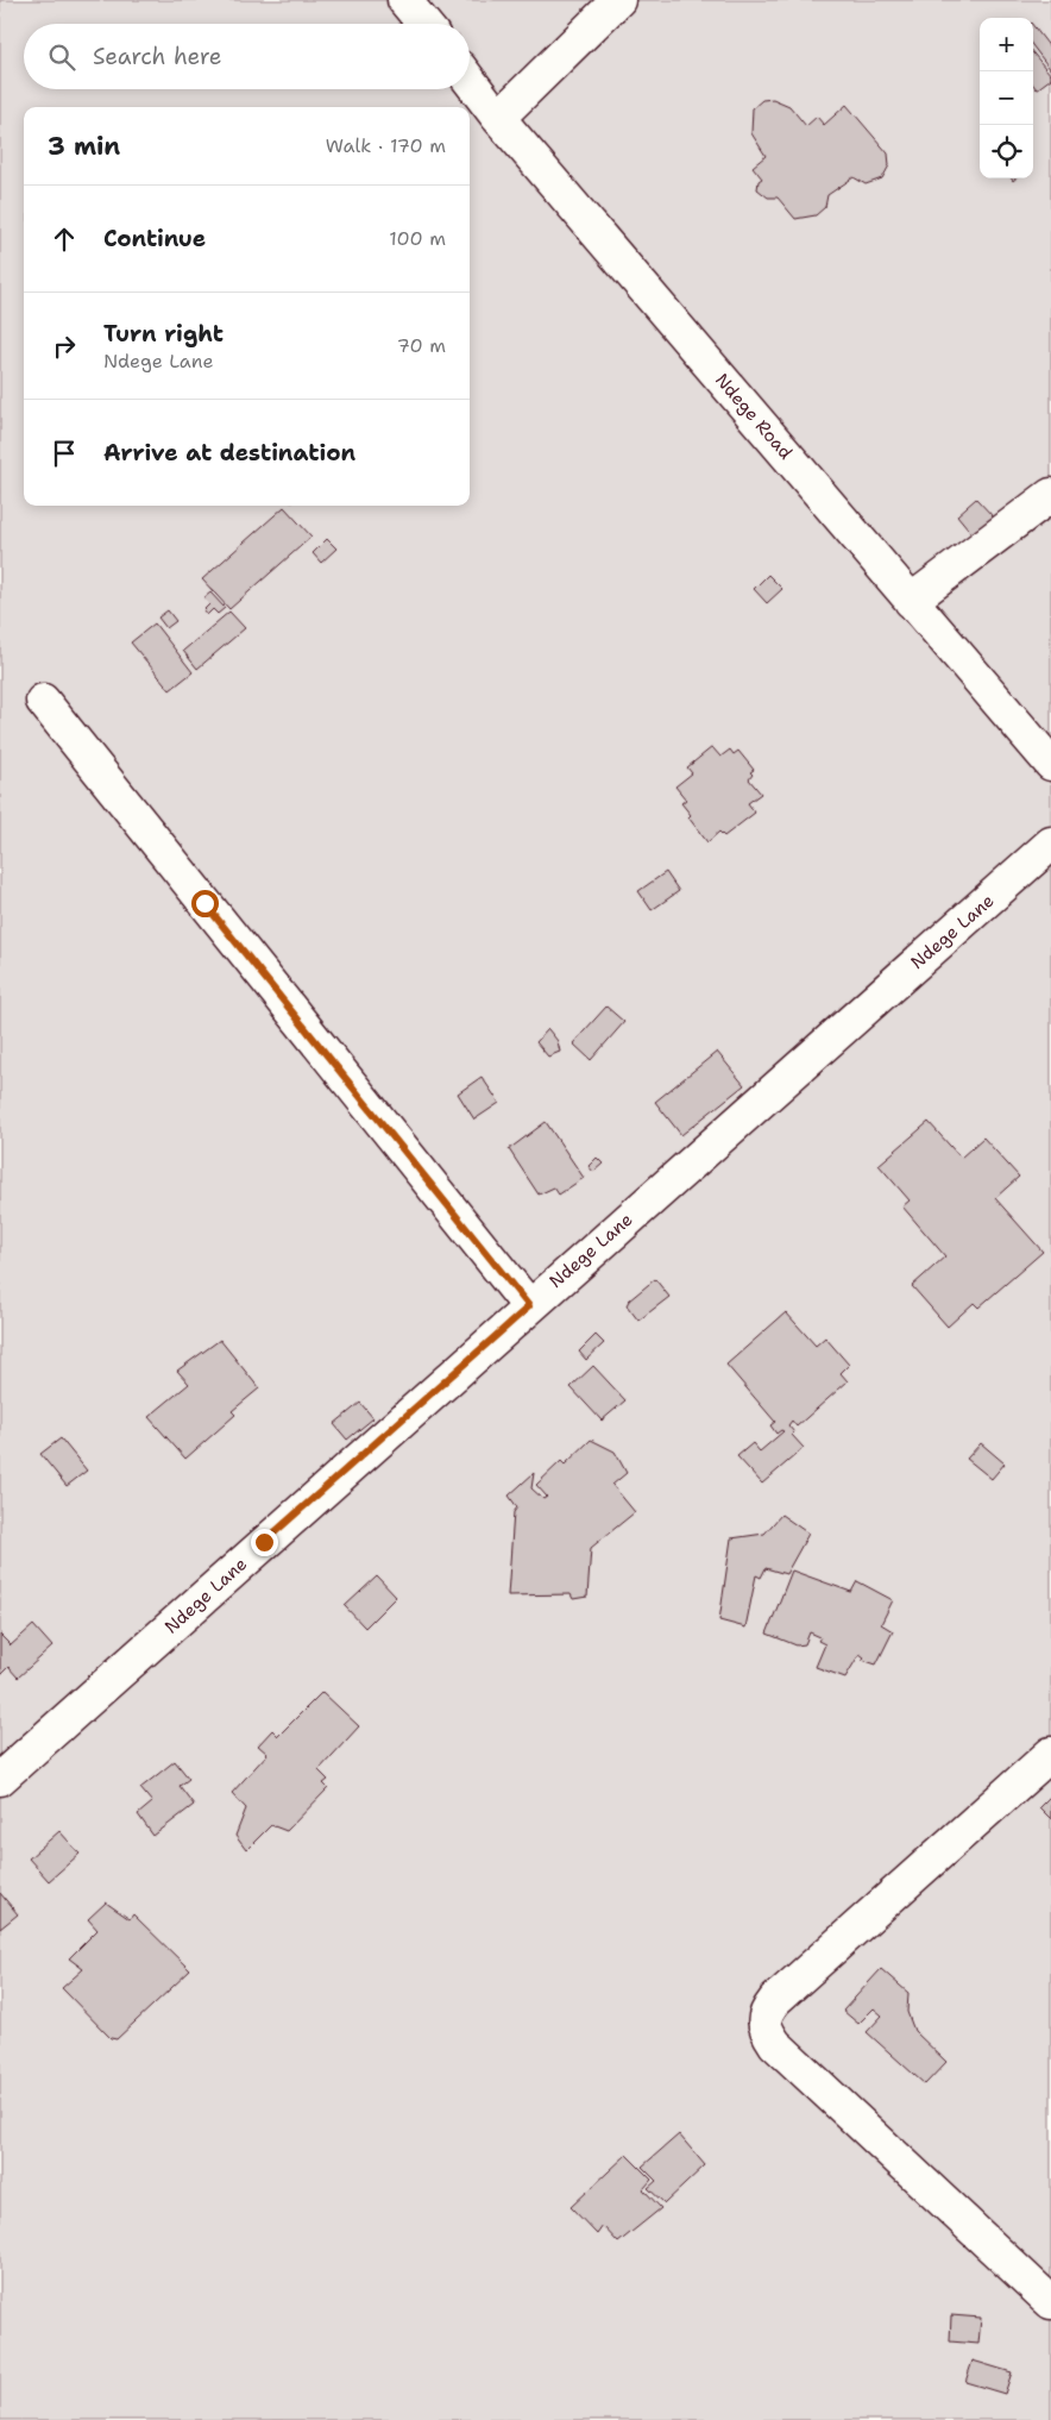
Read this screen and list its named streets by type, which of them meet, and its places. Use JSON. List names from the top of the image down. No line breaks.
{"streets":{"street":["Ndege Road","Ndege Lane"]},"page":{"map_buttons":["+","−"],"search":"Search here","heading":["3 min","Walk · 170 m"],"list":[["Continue","100 m"],["Turn right","Ndege Lane","70 m"],"Arrive at destination"]}}
